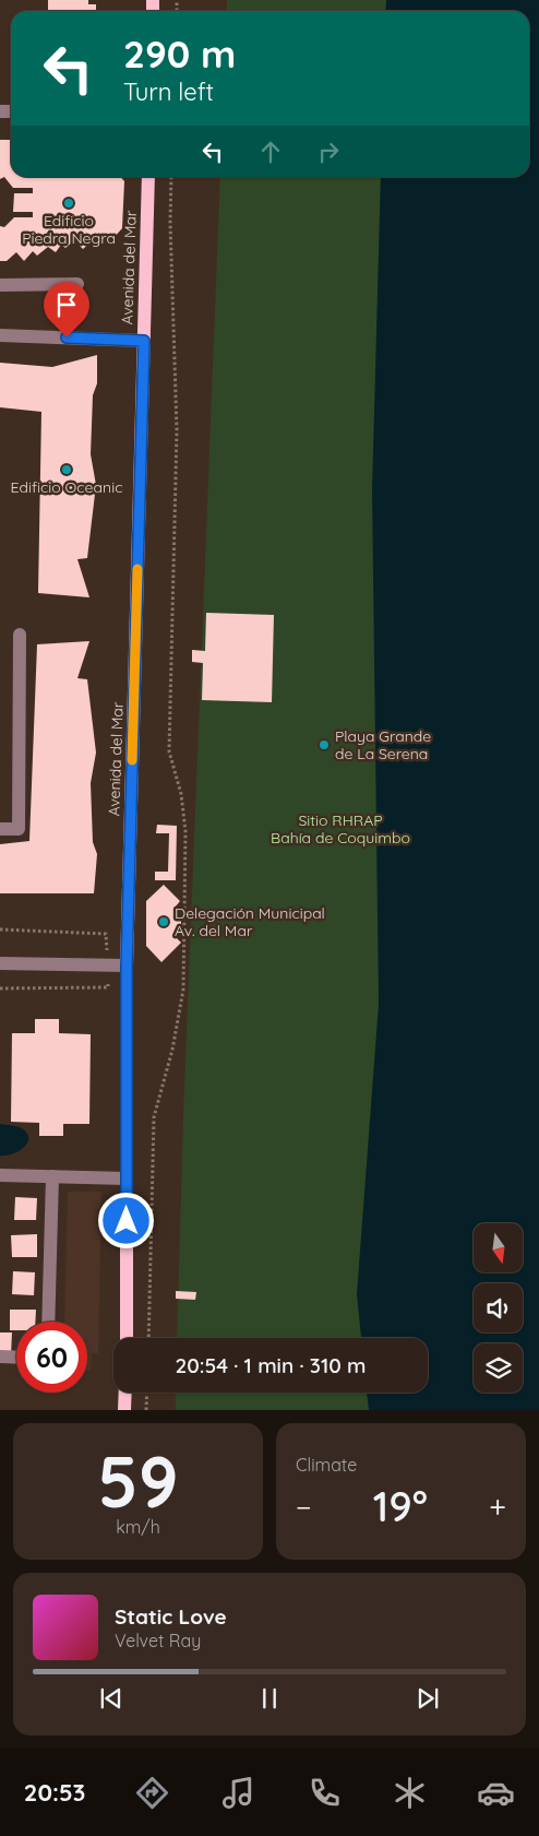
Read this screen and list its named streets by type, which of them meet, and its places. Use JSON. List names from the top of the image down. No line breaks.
{"streets":{"main road":["Avenida del Mar"]},"parks":["Sitio RHRAP Bahía de Coquimbo"],"places":["Edificio Piedra Negra","Edificio Oceanic","Playa Grande de La Serena","Delegación Municipal Av. del Mar"],"north":"bottom","page":{"turn":["290 m","Turn left"],"limit":"60","trip":"20:54 · 1 min · 310 m","tile":[["59","km/h"],"Climate"],"heat":["−","19°","+"],"song":["Static Love","Velvet Ray"],"tabs":"20:53"}}
